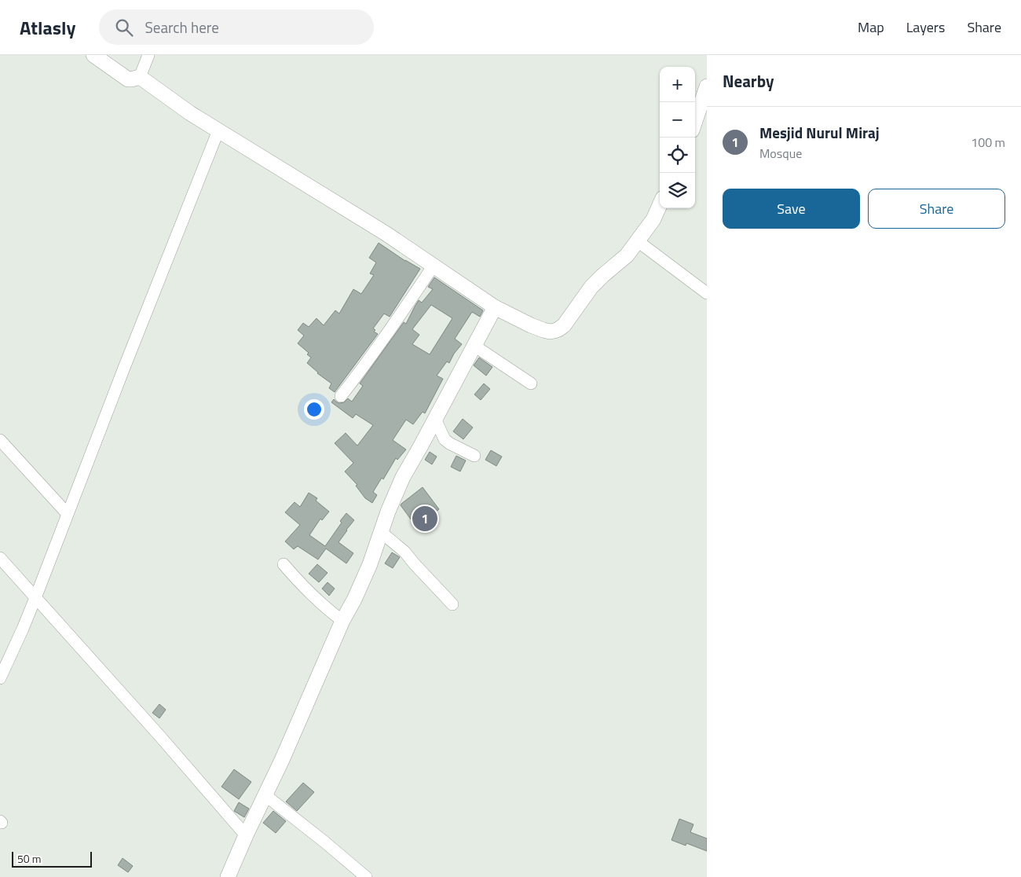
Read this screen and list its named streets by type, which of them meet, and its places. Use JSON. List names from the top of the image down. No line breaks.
{"scale_bar":"50 m","page":{"header":"Atlasly","search":"Search here","nav":["Map","Layers","Share"],"heading":"Nearby","map_buttons":["+","−"],"list":[{"mark":"1","name":"Mesjid Nurul Miraj","note":"Mosque","value":"100 m"}],"buttons":["Save","Share"],"pins":"1","scale":"50 m"}}
